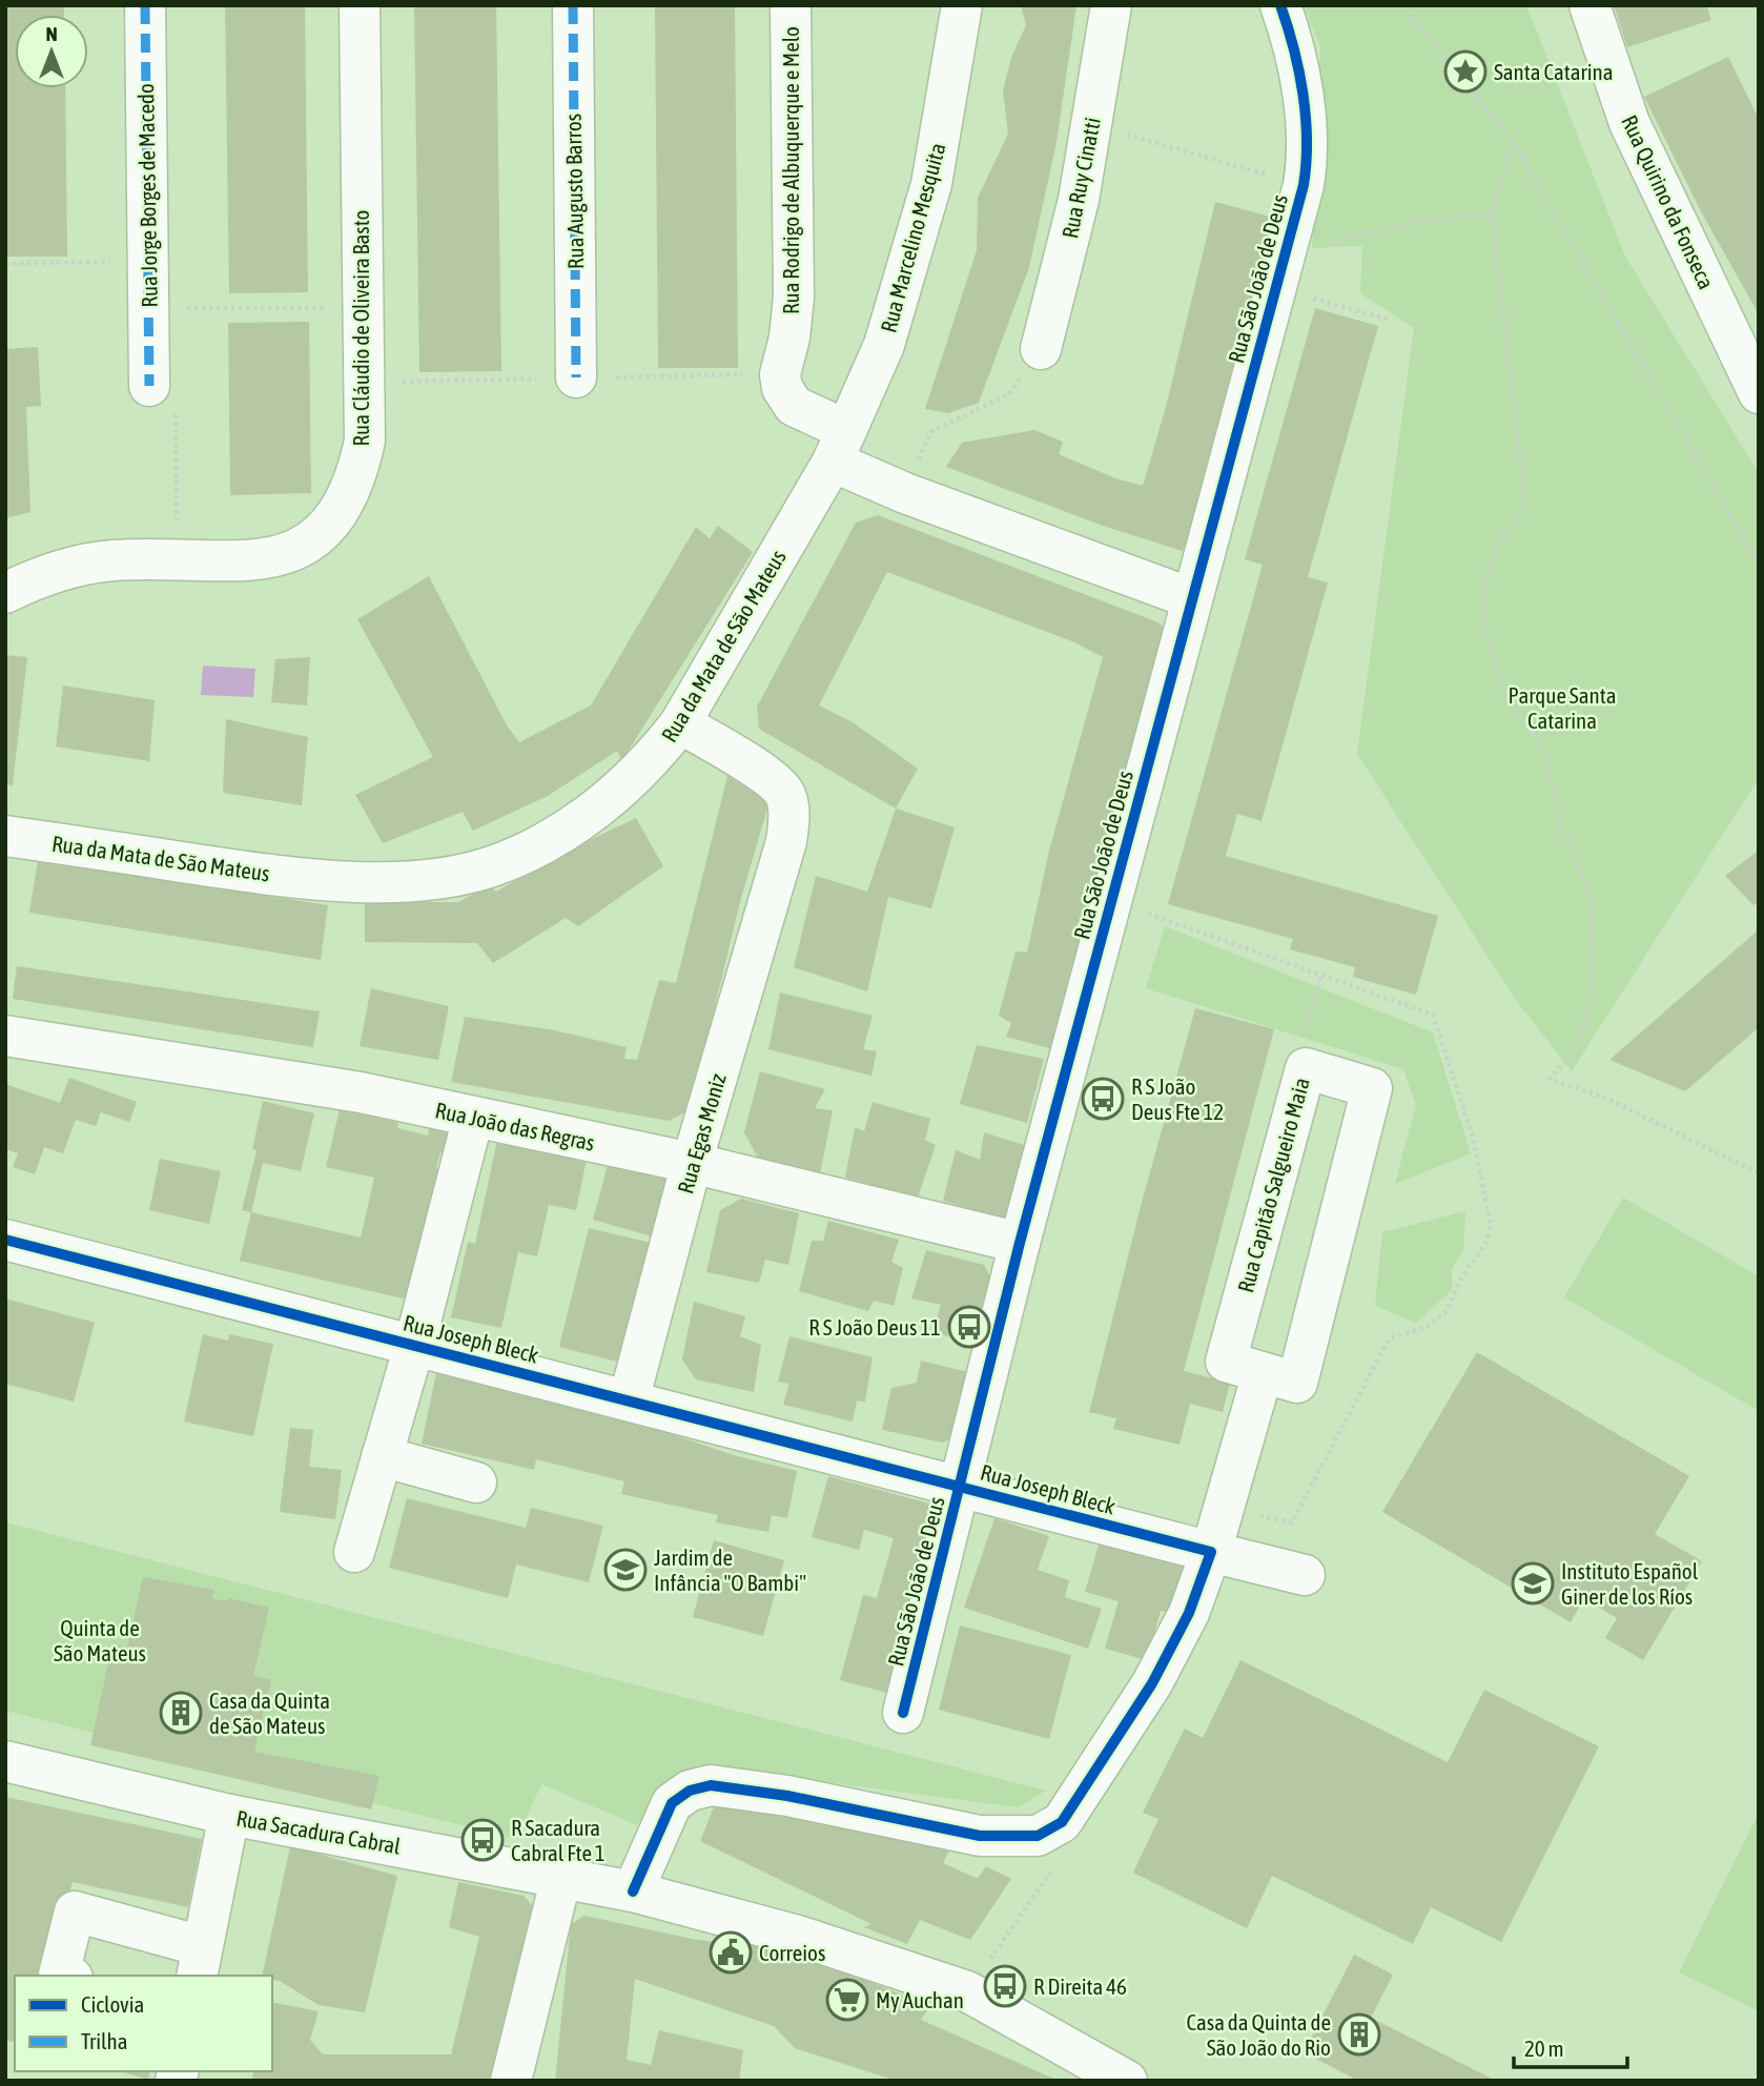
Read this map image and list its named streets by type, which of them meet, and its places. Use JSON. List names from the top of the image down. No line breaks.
{"streets":{"street":["Rua Rodrigo de Albuquerque e Melo","Rua Ruy Cinatti","Rua Augusto Barros","Rua Jorge Borges de Macedo","Rua Quirino da Fonseca","Rua Marcelino Mesquita","Rua São João de Deus","Rua Cláudio de Oliveira Basto","Rua da Mata de São Mateus","Rua João das Regras","Rua Egas Moniz","Rua Capitão Salgueiro Maia","Rua Joseph Bleck","Rua Sacadura Cabral"]},"crossings":[["Rua Rodrigo de Albuquerque e Melo","Rua Marcelino Mesquita"],["Rua Rodrigo de Albuquerque e Melo","Rua da Mata de São Mateus"],["Rua Marcelino Mesquita","Rua da Mata de São Mateus"],["Rua São João de Deus","Rua João das Regras"],["Rua São João de Deus","Rua Joseph Bleck"],["Rua da Mata de São Mateus","Rua Egas Moniz"],["Rua João das Regras","Rua Egas Moniz"],["Rua Egas Moniz","Rua Joseph Bleck"]],"parks":["Parque Santa Catarina","Quinta de São Mateus"],"places":{"place":["Santa Catarina"],"bus stop":["R S João Deus Fte 12","R S João Deus 11","R Sacadura Cabral Fte 1","R Direita 46"],"school or university":["Jardim de Infância \"O Bambi\"","Instituto Español Giner de los Ríos"],"building":["Casa da Quinta de São Mateus","Casa da Quinta de São João do Rio"],"public building":["Correios"],"supermarket":["My Auchan"]},"legend":["Ciclovia","Trilha"],"scale_bar":"20 m","north":"top"}
